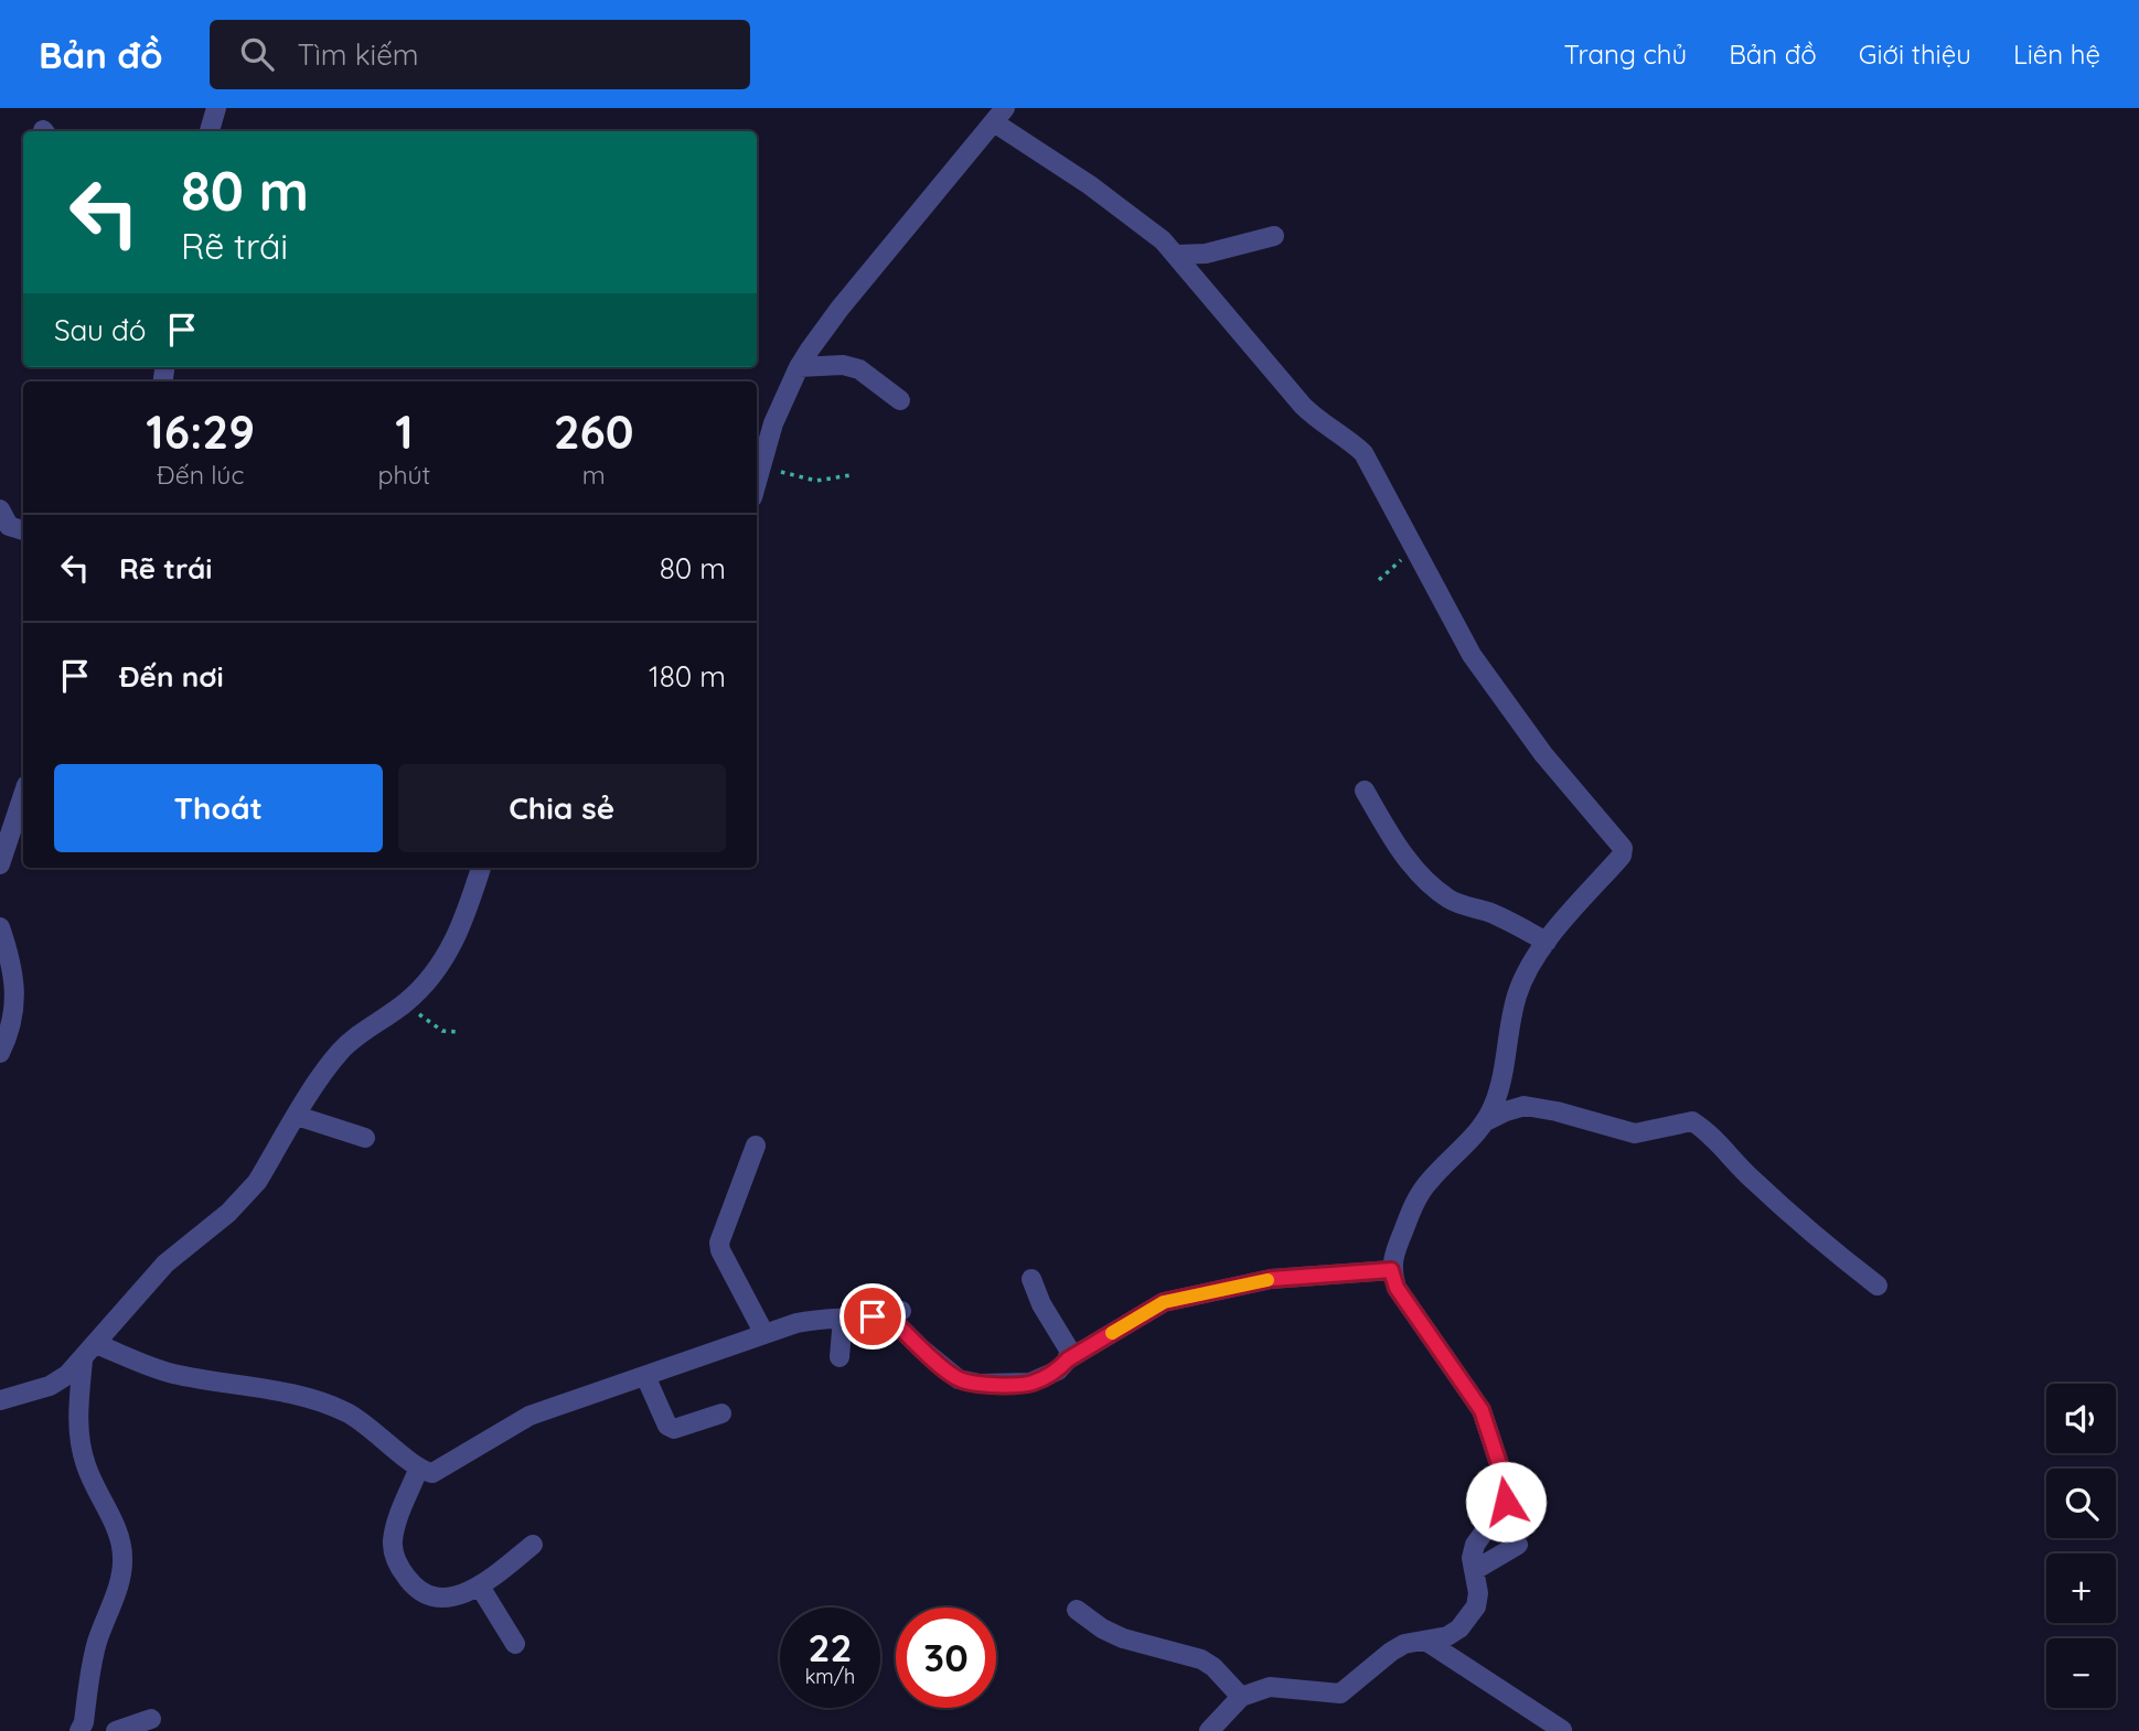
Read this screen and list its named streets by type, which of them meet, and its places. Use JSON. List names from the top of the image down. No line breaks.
{"page":{"header":"Bản đồ","search":"Tìm kiếm","nav":["Trang chủ","Bản đồ","Giới thiệu","Liên hệ"],"turn":["80 m","Rẽ trái"],"then":"Sau đó","eta":["16:29","Đến lúc","1","phút","260","m"],"list":[{"name":"Rẽ trái","value":"80 m"},{"name":"Đến nơi","value":"180 m"}],"buttons":["Thoát","Chia sẻ"],"map_buttons":["+","−"],"speed":"22 km/h","limit":"30"}}
